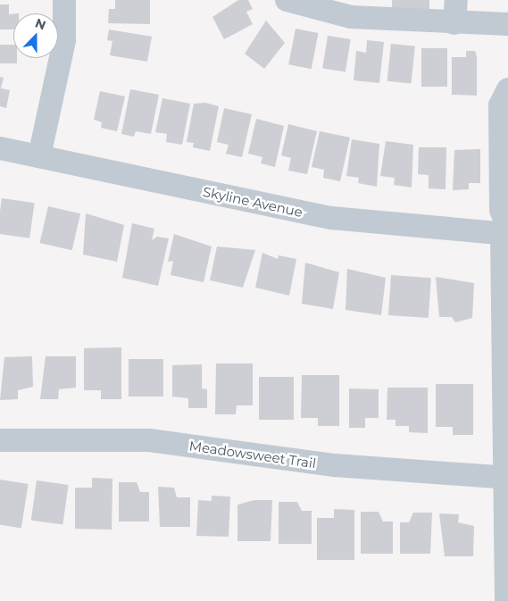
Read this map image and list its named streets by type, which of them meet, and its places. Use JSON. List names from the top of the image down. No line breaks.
{"streets":{"street":["Skyline Avenue","Meadowsweet Trail"]},"north":"top"}
